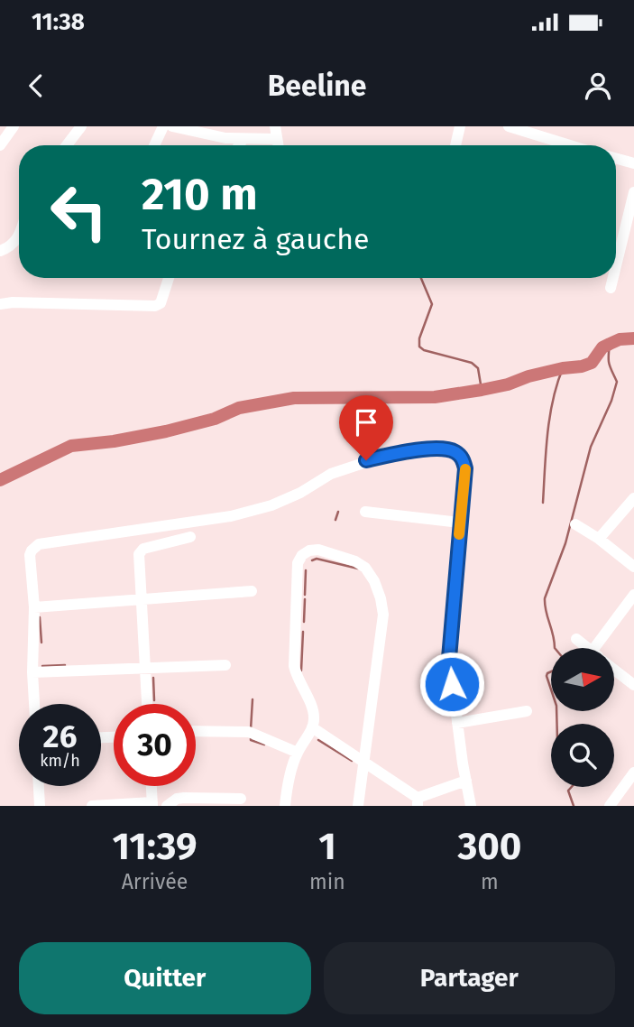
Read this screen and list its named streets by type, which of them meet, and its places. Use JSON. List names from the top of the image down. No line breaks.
{"north":"right","page":{"status":"11:38","header":"Beeline","turn":["210 m","Tournez à gauche"],"speed":"26 km/h","limit":"30","eta":["11:39","Arrivée","1","min","300","m"],"buttons":["Quitter","Partager"]}}
